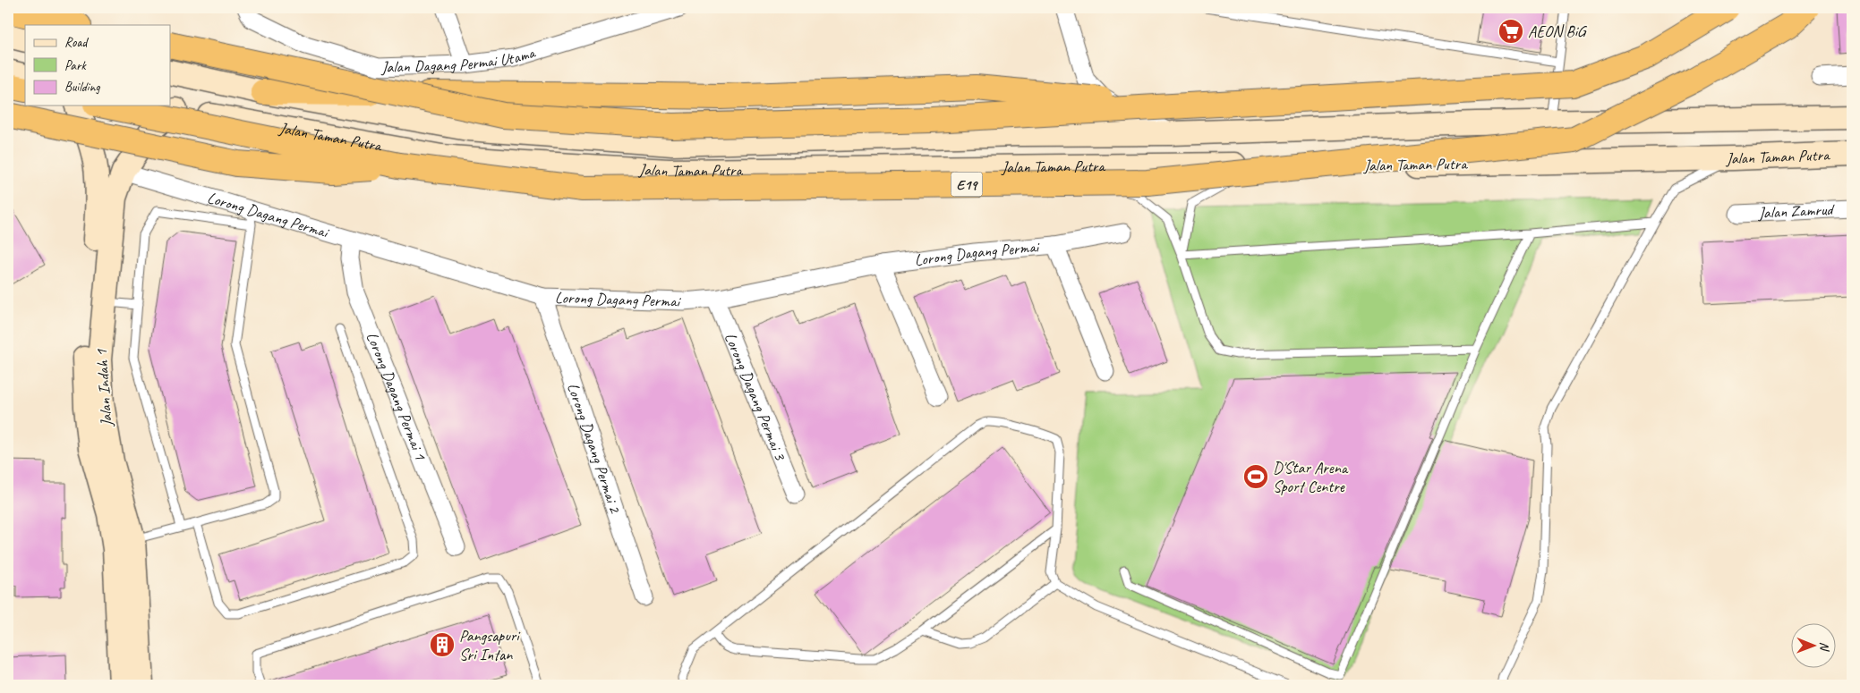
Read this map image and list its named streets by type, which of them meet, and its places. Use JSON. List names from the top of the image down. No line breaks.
{"streets":{"highway":["E19"],"street":["Jalan Dagang Permai Utama","Jalan Taman Putra","Jalan Zamrud","Lorong Dagang Permai","Jalan Indah 1","Lorong Dagang Permai 1","Lorong Dagang Permai 3","Lorong Dagang Permai 2"]},"crossings":[["Jalan Taman Putra","Jalan Indah 1"],["Lorong Dagang Permai","Jalan Indah 1"],["Lorong Dagang Permai","Lorong Dagang Permai 1"],["Lorong Dagang Permai","Lorong Dagang Permai 3"],["Lorong Dagang Permai","Lorong Dagang Permai 2"]],"places":{"supermarket":["AEON BiG"],"sports":["D'Star Arena Sport Centre"],"building":["Pangsapuri Sri Intan"]},"legend":["Road","Park","Building"],"north":"right"}
